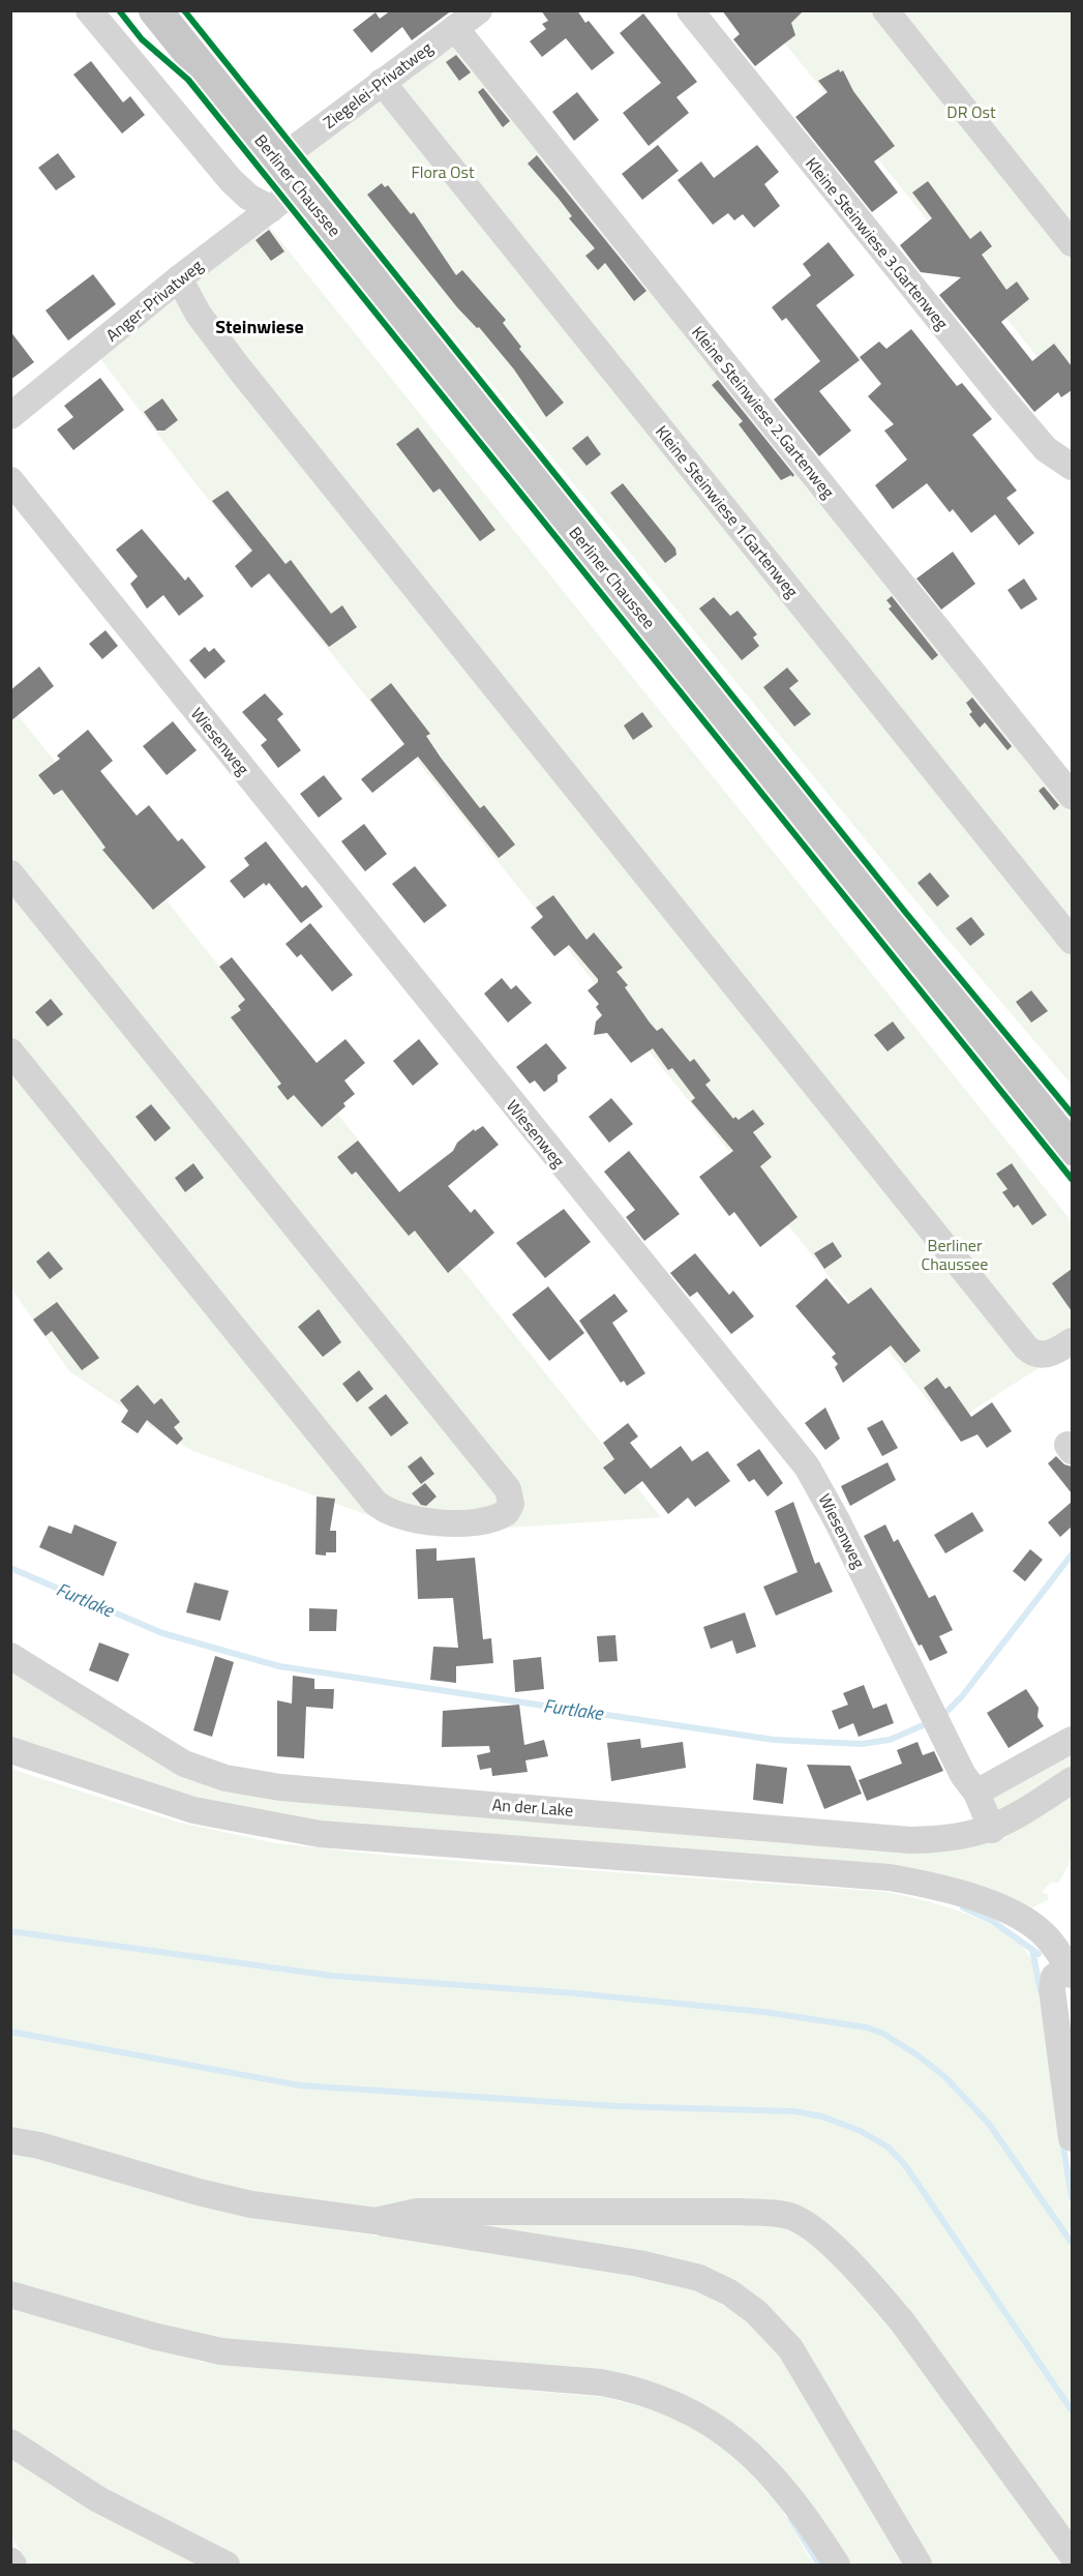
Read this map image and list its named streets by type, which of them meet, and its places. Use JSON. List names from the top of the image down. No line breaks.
{"streets":{"main road":["Berliner Chaussee"],"street":["Ziegelei-Privatweg","Kleine Steinwiese 3.Gartenweg","Anger-Privatweg","Kleine Steinwiese 2.Gartenweg","Kleine Steinwiese 1.Gartenweg","Wiesenweg","An der Lake"]},"crossings":[["Ziegelei-Privatweg","Berliner Chaussee"],["Ziegelei-Privatweg","Kleine Steinwiese 2.Gartenweg"],["Ziegelei-Privatweg","Kleine Steinwiese 1.Gartenweg"],["Berliner Chaussee","Anger-Privatweg"],["Wiesenweg","An der Lake"]],"districts":["Steinwiese"],"water":["Furtlake"],"parks":["DR Ost","Flora Ost","Berliner Chaussee"]}
